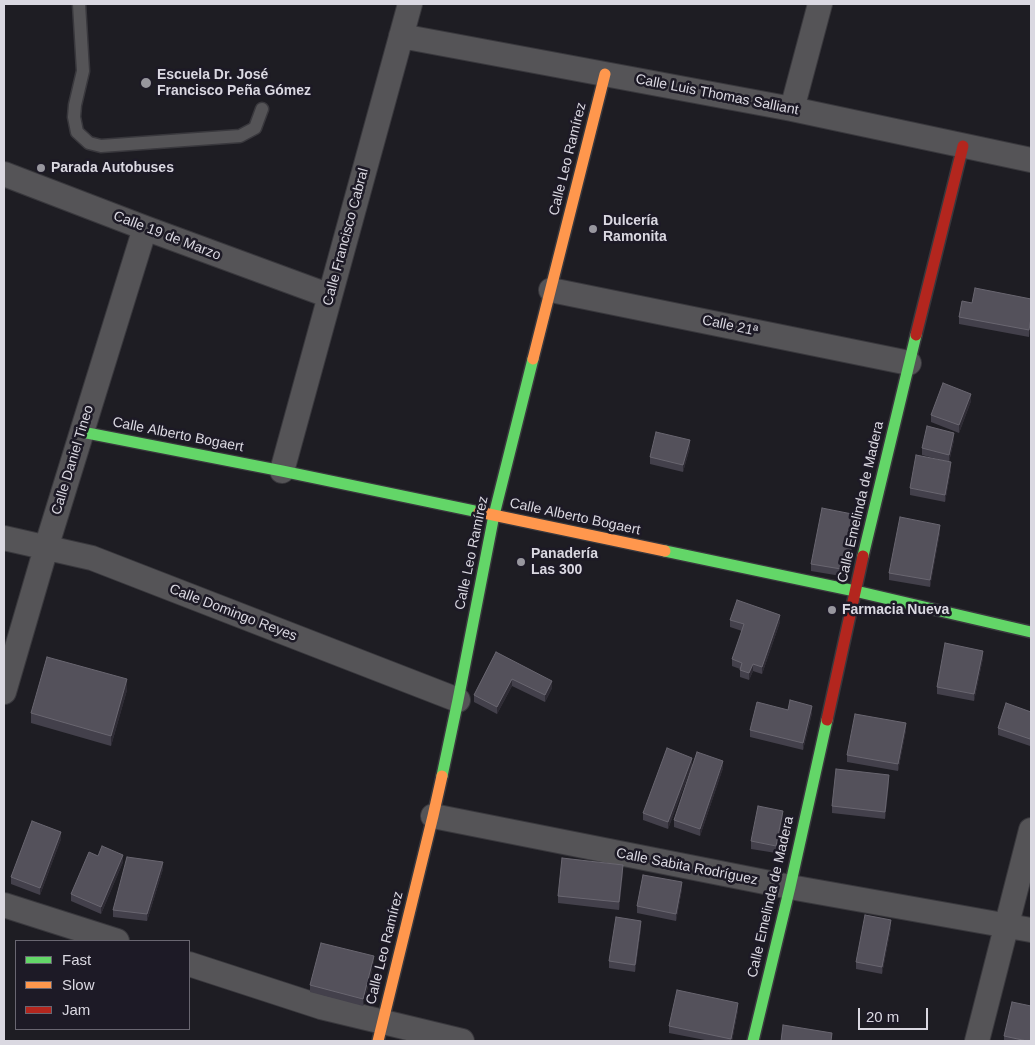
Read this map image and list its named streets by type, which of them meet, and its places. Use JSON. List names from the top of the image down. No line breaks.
{"streets":{"street":["Calle Luis Thomas Salliant","Calle Leo Ramírez","Calle 19 de Marzo","Calle Francisco Cabral","Calle 21ª","Calle Alberto Bogaert","Calle Daniel Tineo","Calle Emelinda de Madera","Calle Domingo Reyes","Calle Sabita Rodríguez"]},"crossings":[["Calle Luis Thomas Salliant","Calle Leo Ramírez"],["Calle Luis Thomas Salliant","Calle Francisco Cabral"],["Calle Luis Thomas Salliant","Calle Emelinda de Madera"],["Calle Leo Ramírez","Calle 21ª"],["Calle Leo Ramírez","Calle Alberto Bogaert"],["Calle Leo Ramírez","Calle Domingo Reyes"],["Calle Leo Ramírez","Calle Sabita Rodríguez"],["Calle 19 de Marzo","Calle Francisco Cabral"],["Calle 19 de Marzo","Calle Daniel Tineo"],["Calle Francisco Cabral","Calle Alberto Bogaert"],["Calle 21ª","Calle Emelinda de Madera"],["Calle Alberto Bogaert","Calle Daniel Tineo"],["Calle Alberto Bogaert","Calle Emelinda de Madera"],["Calle Daniel Tineo","Calle Domingo Reyes"],["Calle Emelinda de Madera","Calle Sabita Rodríguez"]],"places":["Escuela Dr. José Francisco Peña Gómez","Parada Autobuses","Dulcería Ramonita","Panadería Las 300","Farmacia Nueva"],"legend":["Fast","Slow","Jam"],"scale_bar":"20 m"}
